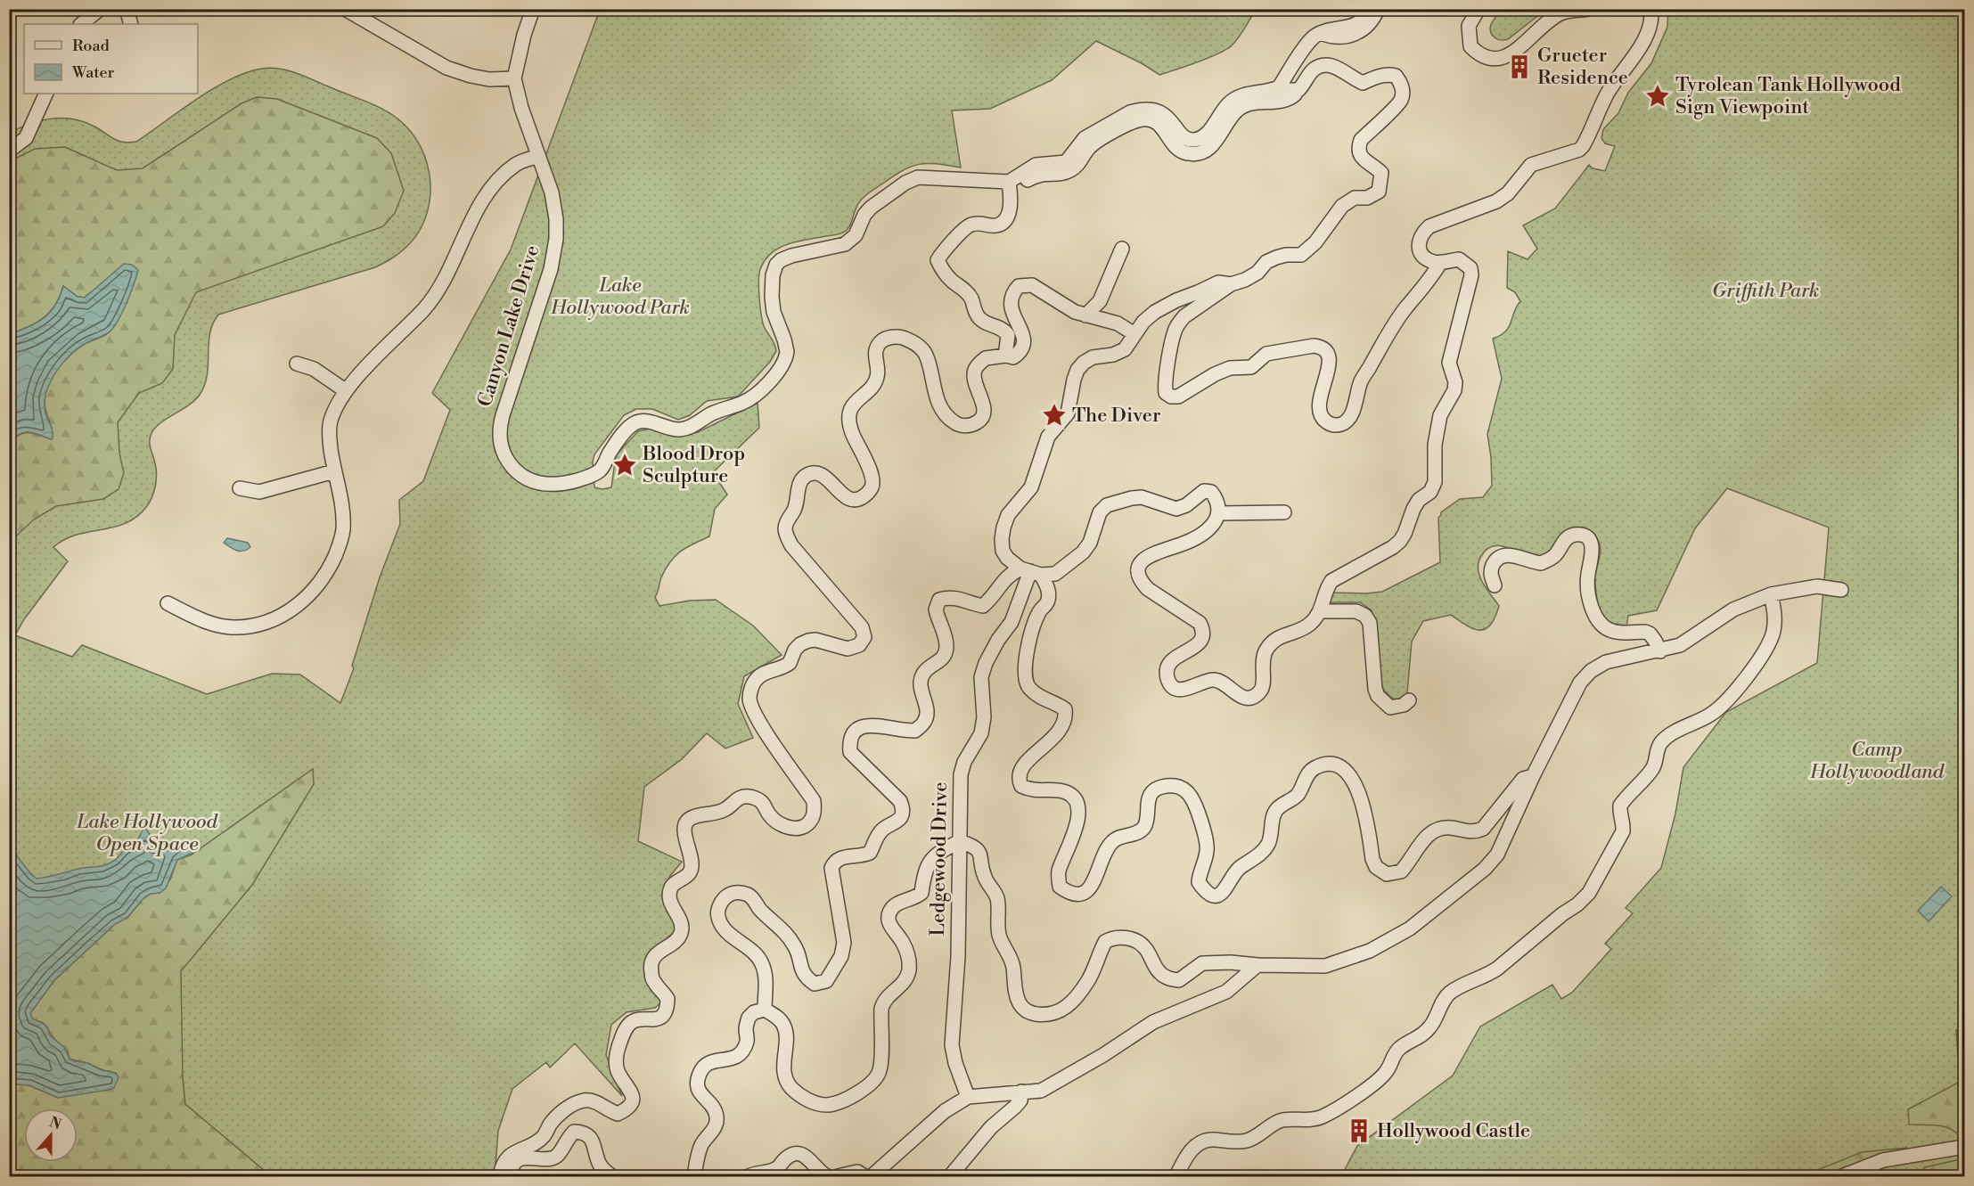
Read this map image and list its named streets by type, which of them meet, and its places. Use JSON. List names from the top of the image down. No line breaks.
{"streets":{"street":["Canyon Lake Drive","Ledgewood Drive"]},"parks":["Lake Hollywood Park","Griffith Park","Camp Hollywoodland","Lake Hollywood Open Space"],"places":{"building":["Grueter Residence","Hollywood Castle"],"place":["Tyrolean Tank Hollywood Sign Viewpoint","The Diver","Blood Drop Sculpture"]},"legend":["Road","Water"],"north":"top"}
